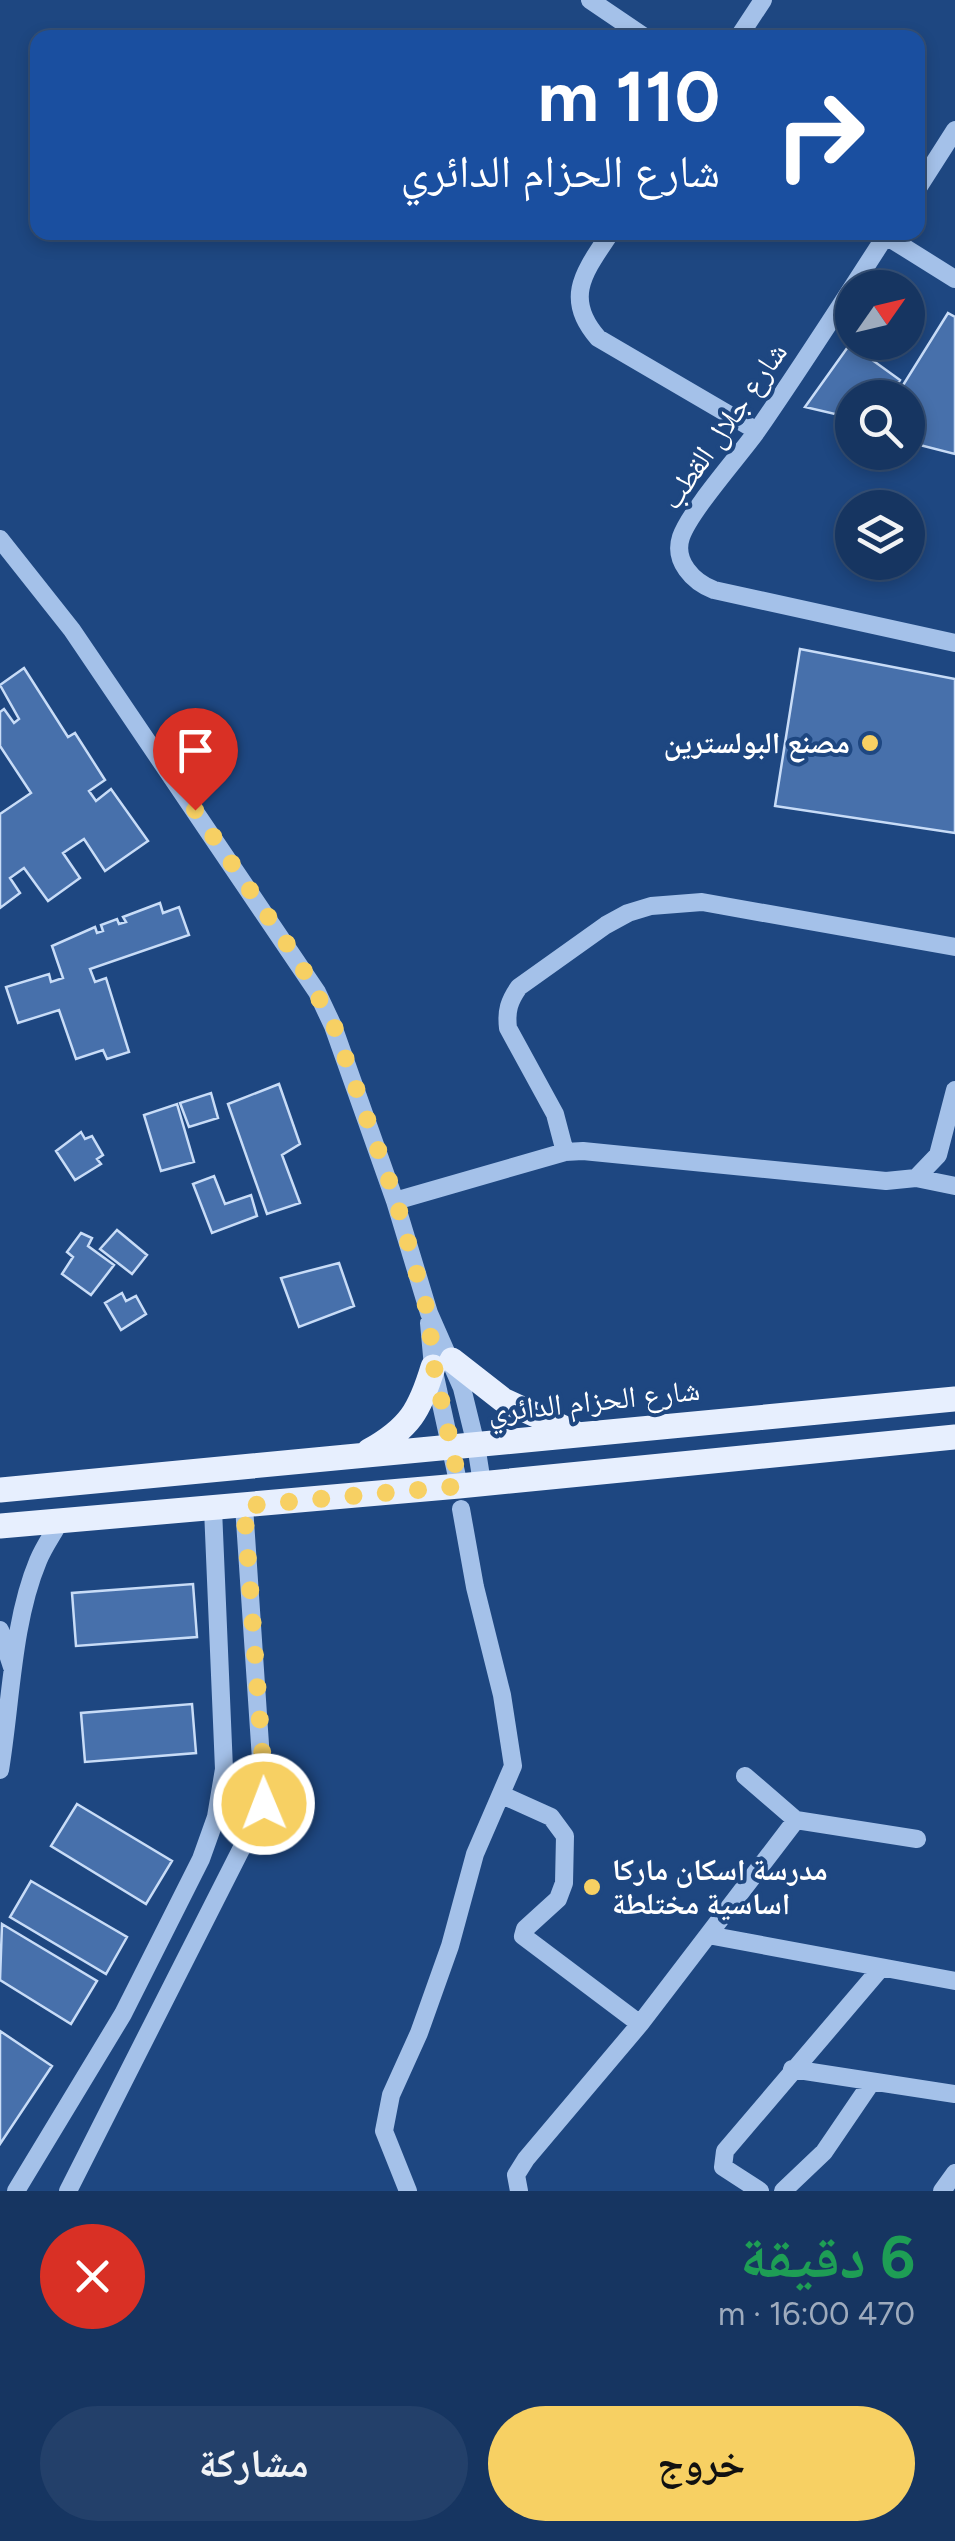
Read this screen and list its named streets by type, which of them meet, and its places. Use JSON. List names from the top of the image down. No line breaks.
{"streets":{"main road":["شارع الحزام الدائري"],"street":["شارع جلال القطب"]},"places":["مصنع البولسترين","مدرسة اسكان ماركا اساسية مختلطة"],"north":"top right","page":{"turn":["110 m","شارع الحزام الدائري"],"heading":["6 دقيقة","470 m · 16:00"],"buttons":["خروج","مشاركة"]}}
